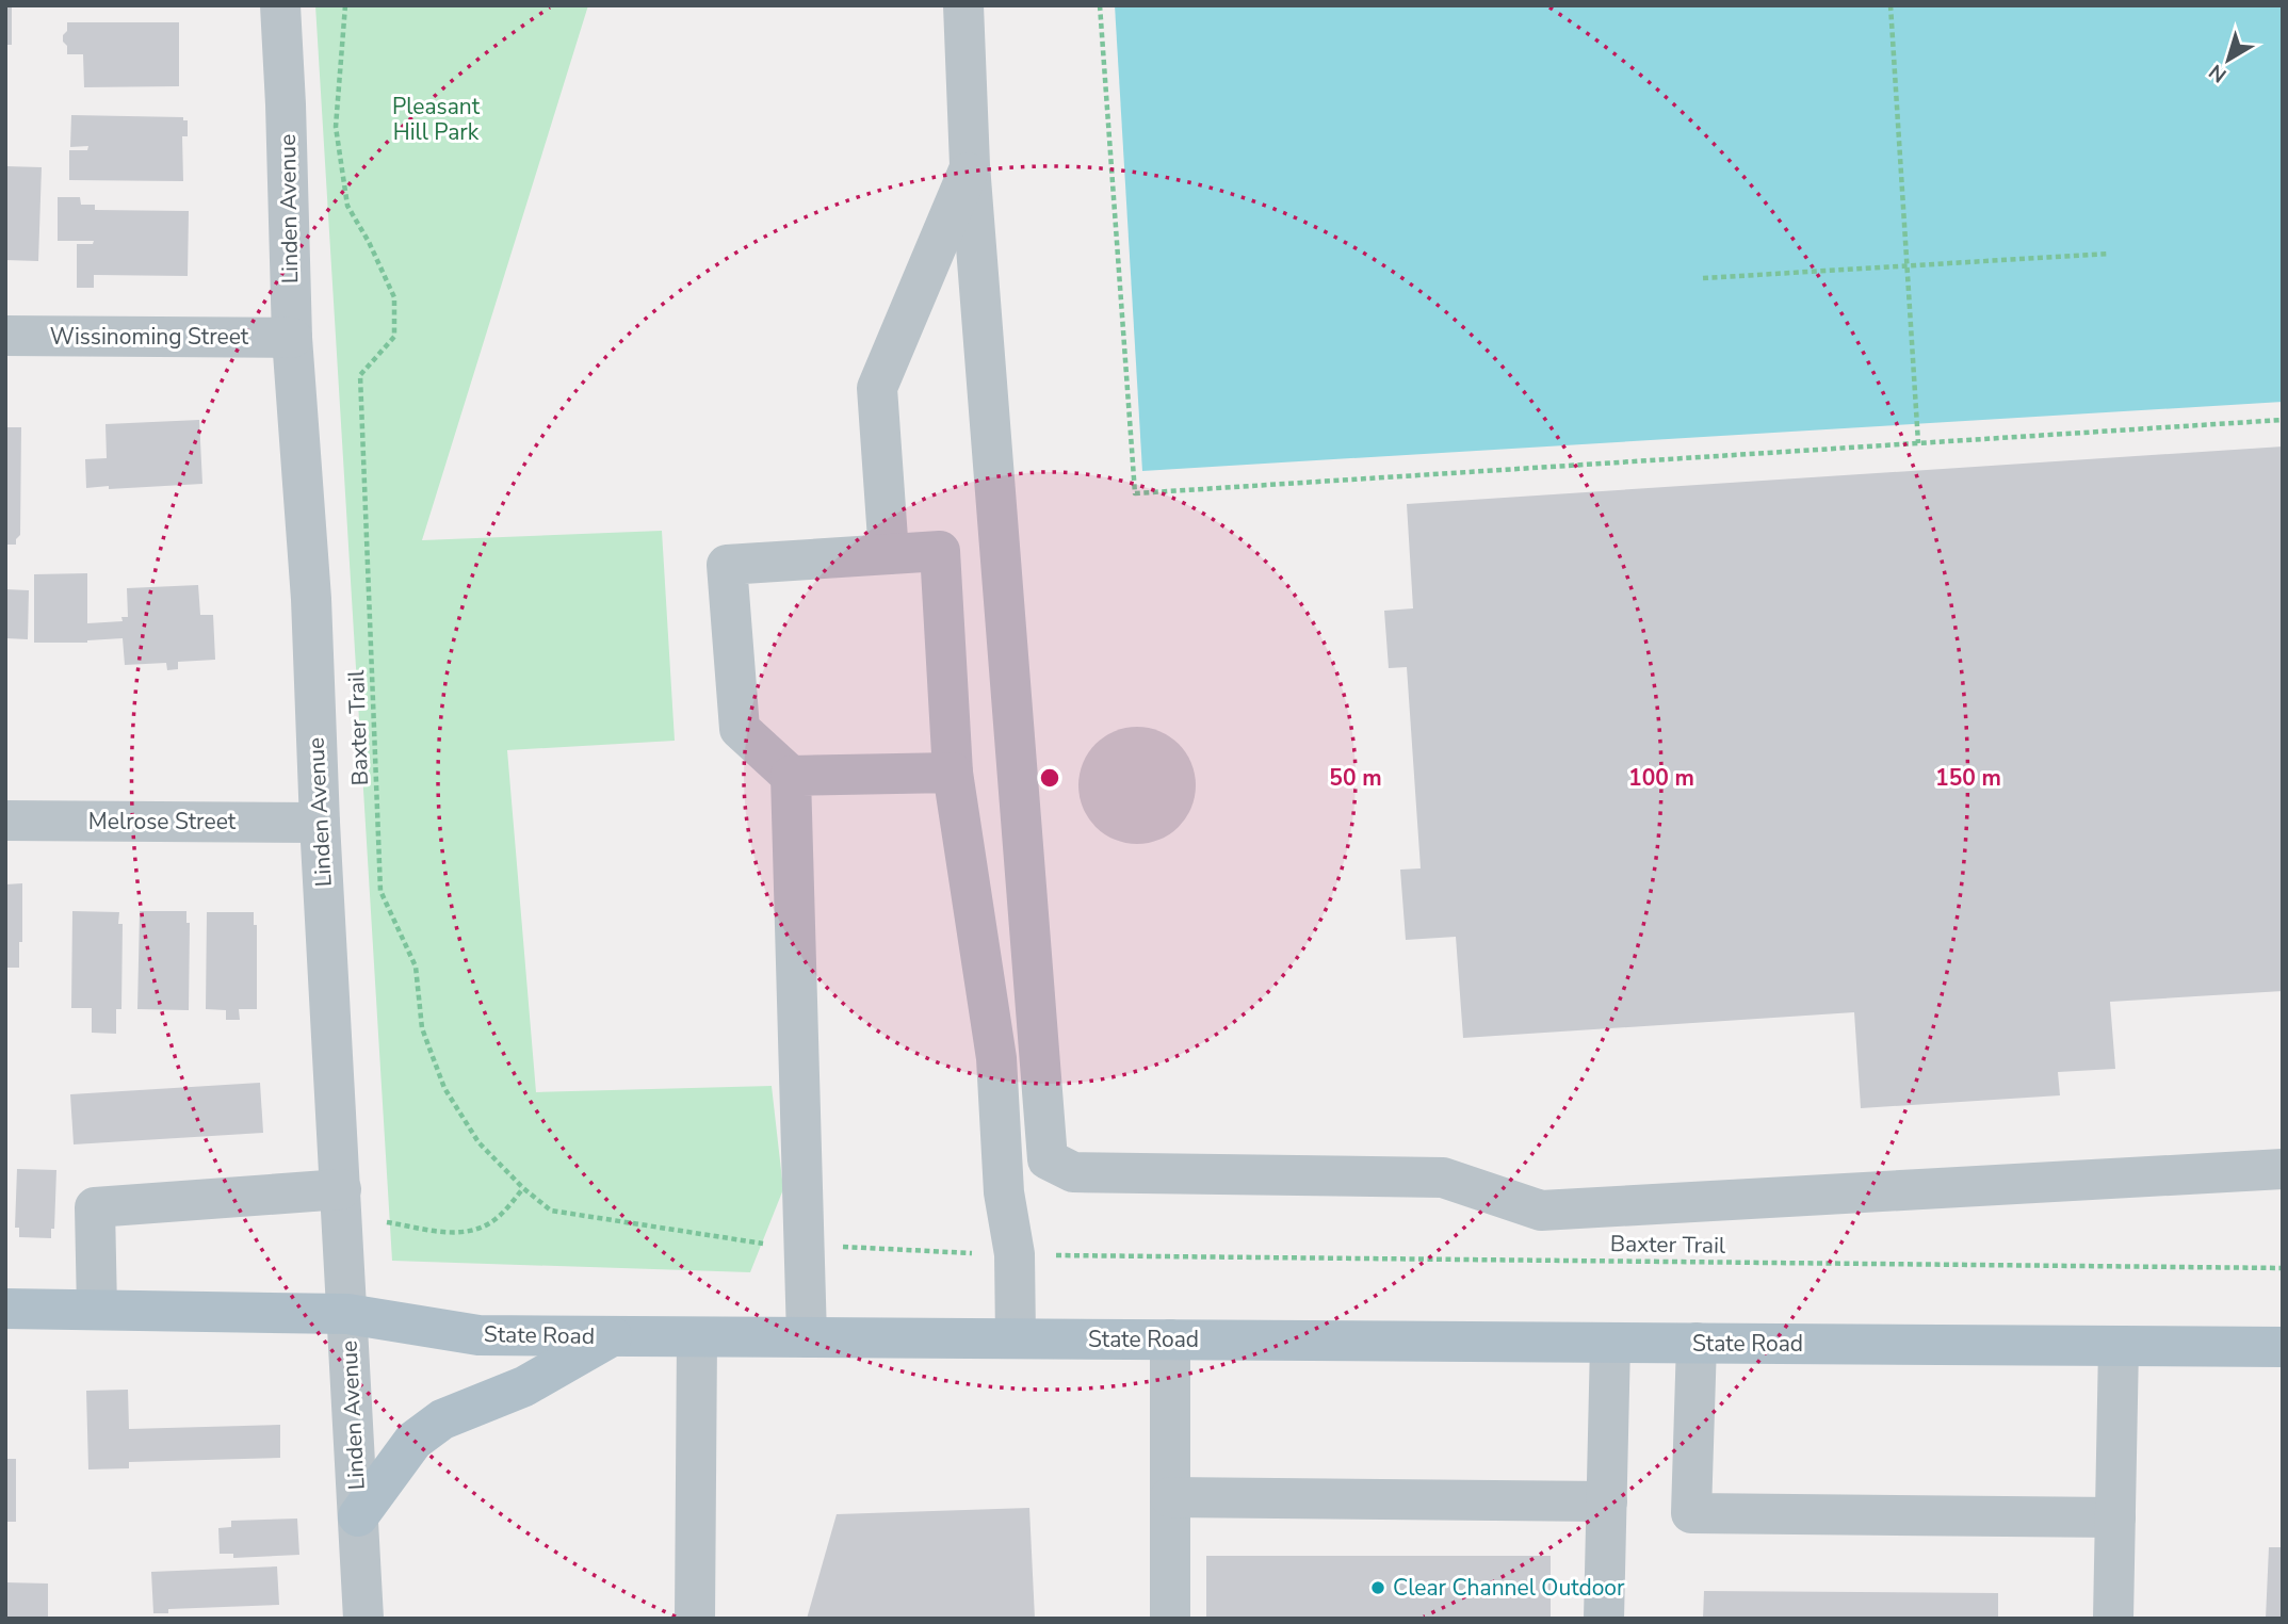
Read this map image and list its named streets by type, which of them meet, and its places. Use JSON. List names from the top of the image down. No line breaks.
{"streets":{"main road":["State Road"],"street":["Linden Avenue","Wissinoming Street","Melrose Street"],"path":["Baxter Trail"]},"crossings":[["Linden Avenue","Wissinoming Street"],["Linden Avenue","Melrose Street"],["Linden Avenue","State Road"]],"parks":["Pleasant Hill Park"],"places":["Clear Channel Outdoor"],"north":"bottom left","rings":["50 m","100 m","150 m"]}
